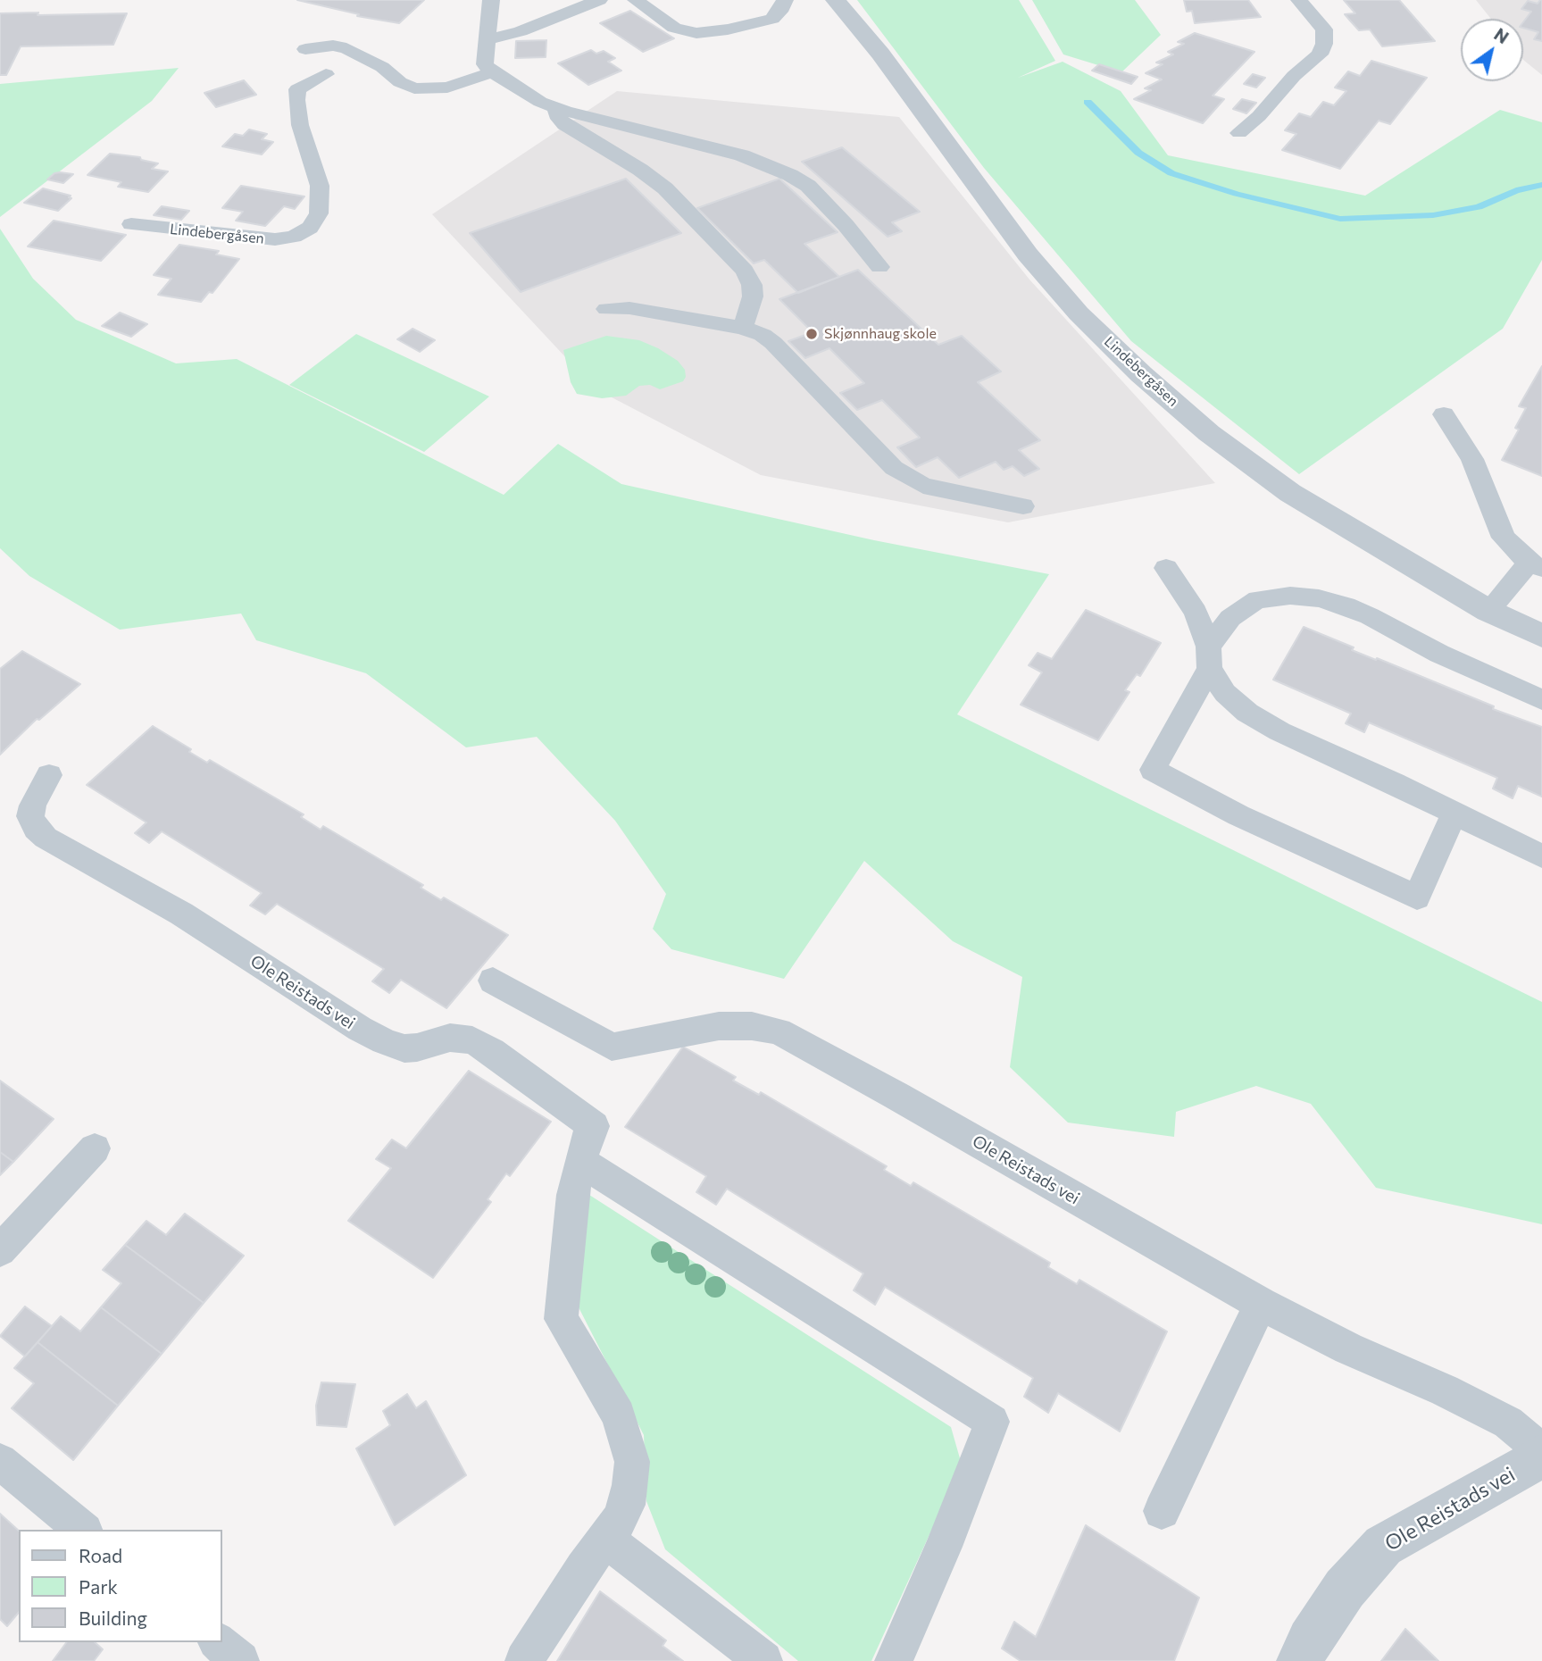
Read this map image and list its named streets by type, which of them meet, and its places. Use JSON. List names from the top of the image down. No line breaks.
{"streets":{"street":["Lindebergåsen","Ole Reistads vei"]},"places":["Skjønnhaug skole"],"legend":["Road","Park","Building"],"north":"top right"}
